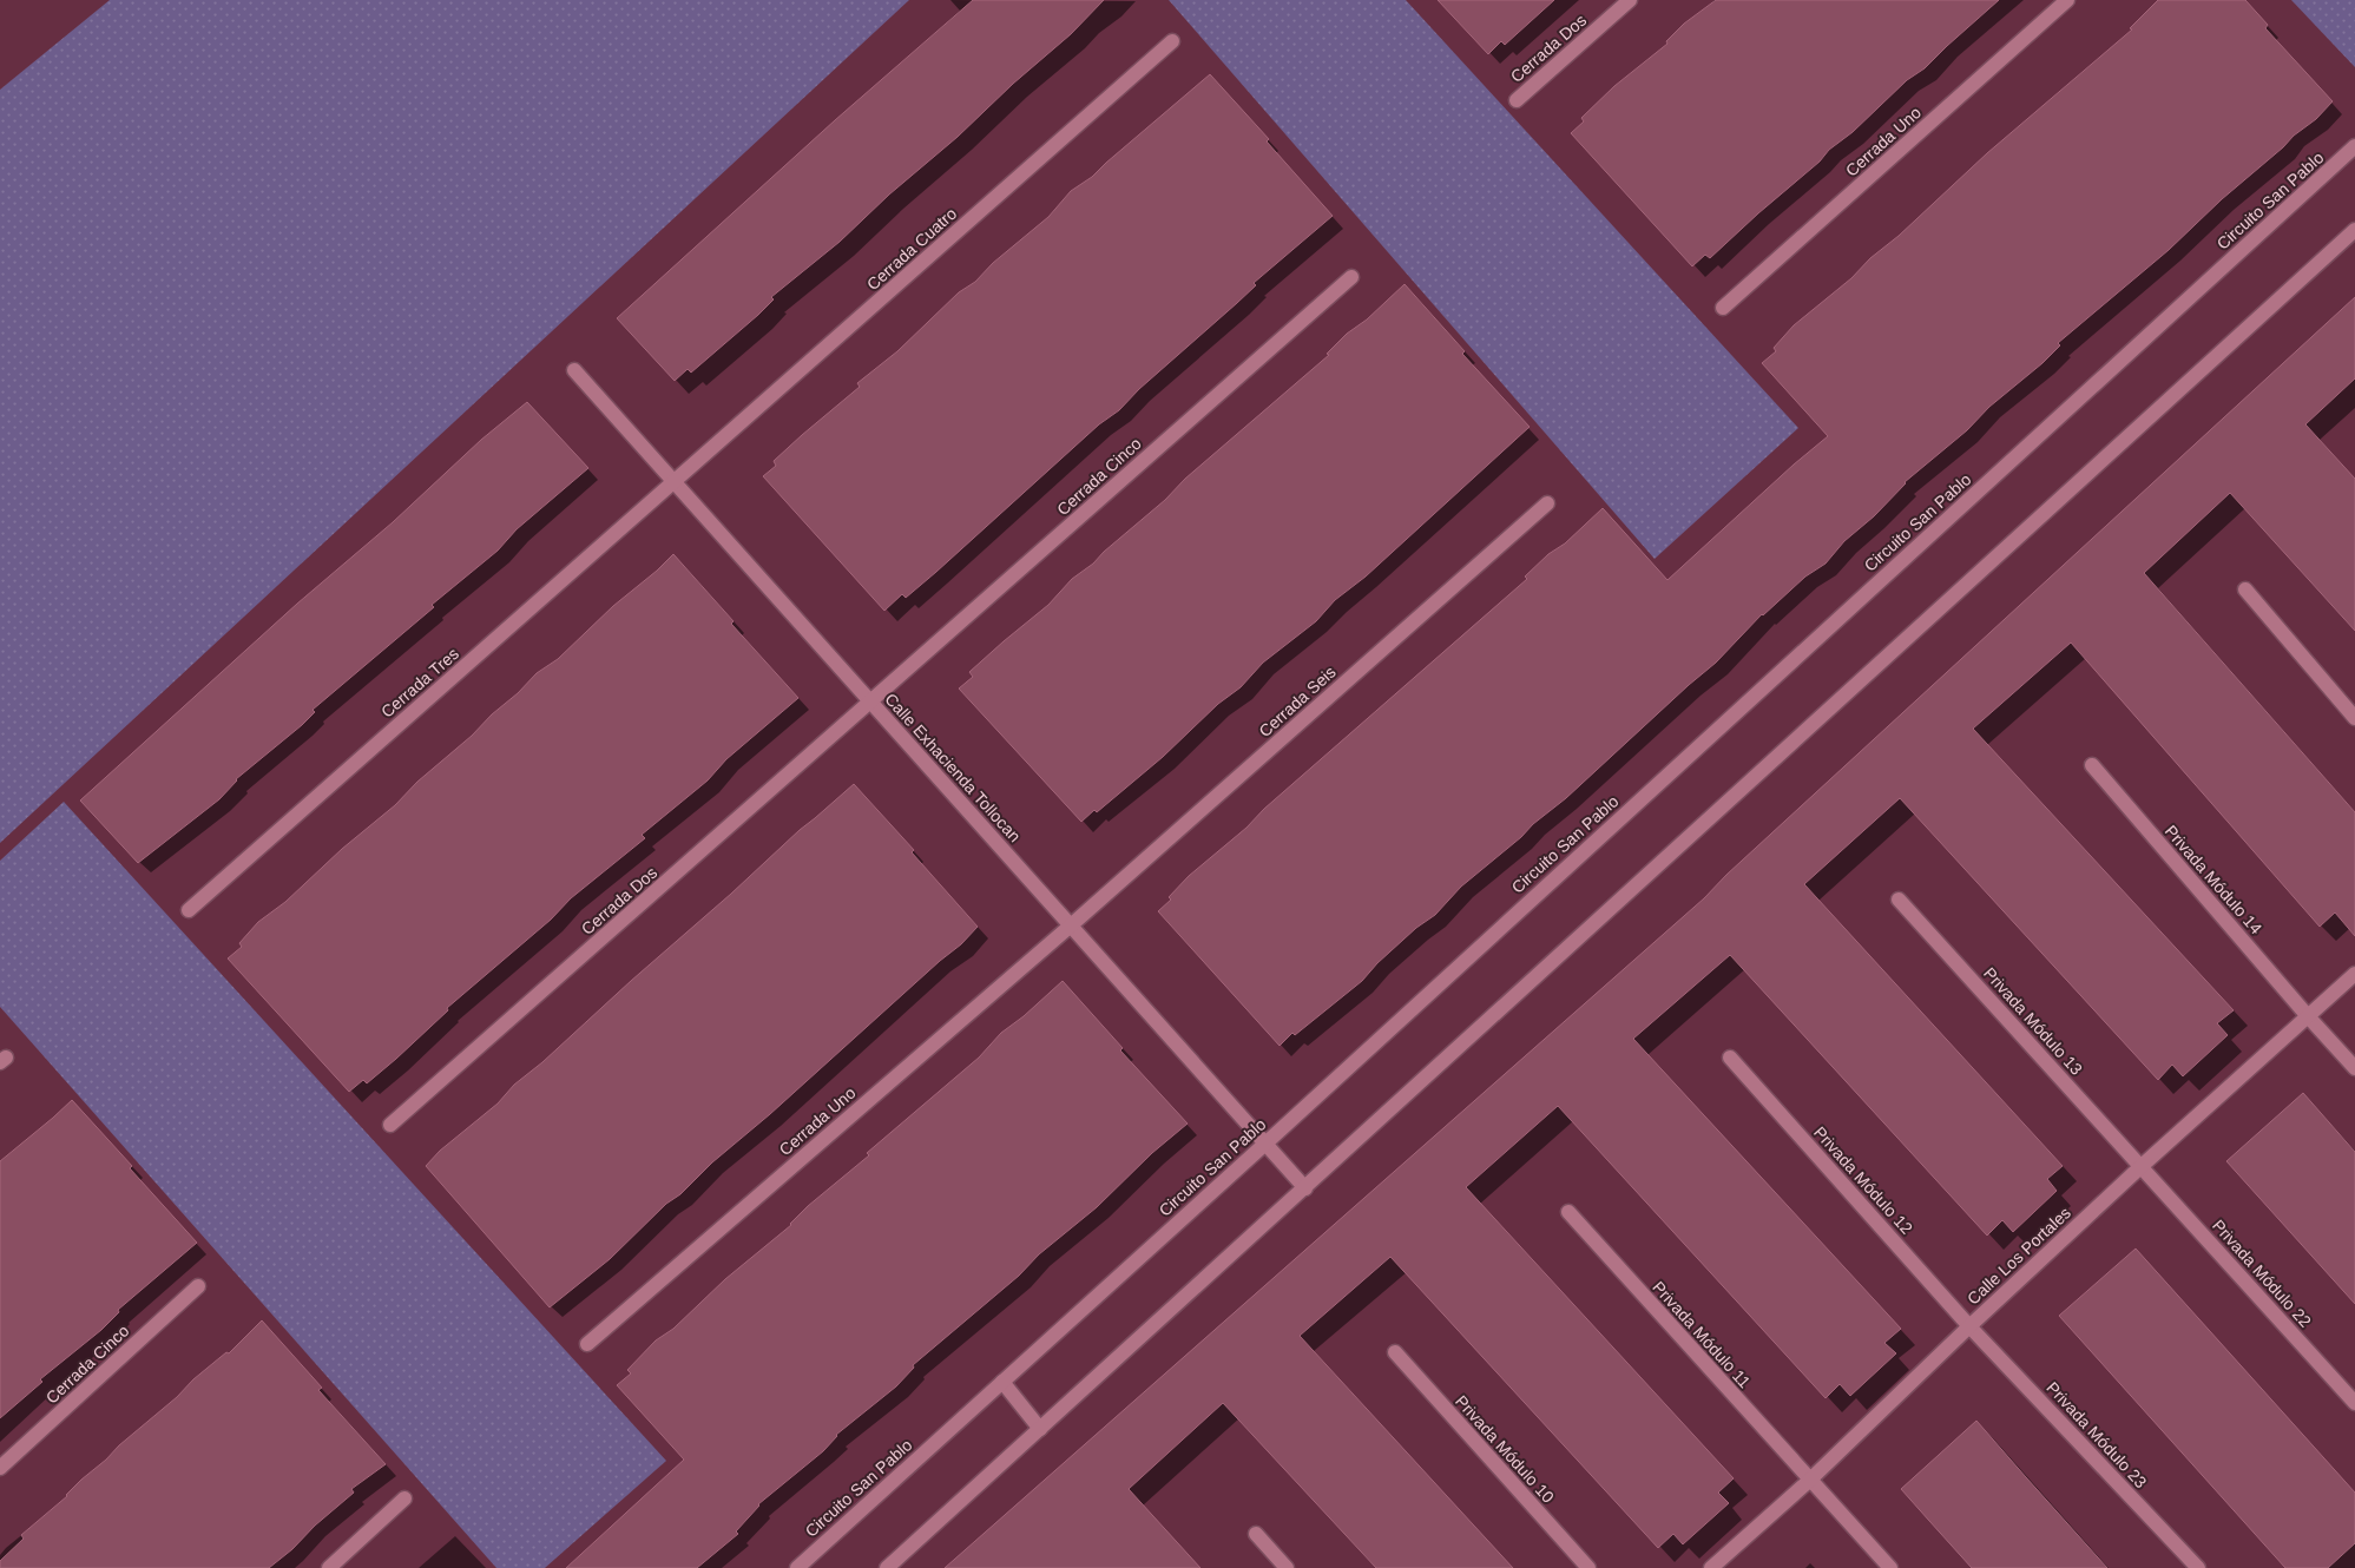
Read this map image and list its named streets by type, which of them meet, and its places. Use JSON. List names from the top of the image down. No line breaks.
{"streets":{"street":["Cerrada Dos","Cerrada Uno","Circuito San Pablo","Cerrada Cuatro","Cerrada Cinco","Cerrada Tres","Cerrada Seis","Calle Exhacienda Tollocan","Privada Módulo 14","Privada Módulo 13","Privada Módulo 12","Calle Los Portales","Privada Módulo 22","Privada Módulo 11","Privada Módulo 23","Privada Módulo 10"]},"crossings":[["Cerrada Dos","Cerrada Cinco"],["Cerrada Dos","Calle Exhacienda Tollocan"],["Cerrada Uno","Cerrada Seis"],["Cerrada Uno","Calle Exhacienda Tollocan"],["Circuito San Pablo","Calle Exhacienda Tollocan"],["Cerrada Cuatro","Cerrada Tres"],["Cerrada Cuatro","Calle Exhacienda Tollocan"],["Cerrada Cinco","Calle Exhacienda Tollocan"],["Cerrada Tres","Calle Exhacienda Tollocan"],["Cerrada Seis","Calle Exhacienda Tollocan"],["Privada Módulo 14","Calle Los Portales"],["Privada Módulo 13","Calle Los Portales"],["Privada Módulo 13","Privada Módulo 22"],["Privada Módulo 12","Calle Los Portales"],["Privada Módulo 12","Privada Módulo 23"],["Calle Los Portales","Privada Módulo 22"],["Calle Los Portales","Privada Módulo 11"],["Calle Los Portales","Privada Módulo 23"]]}
